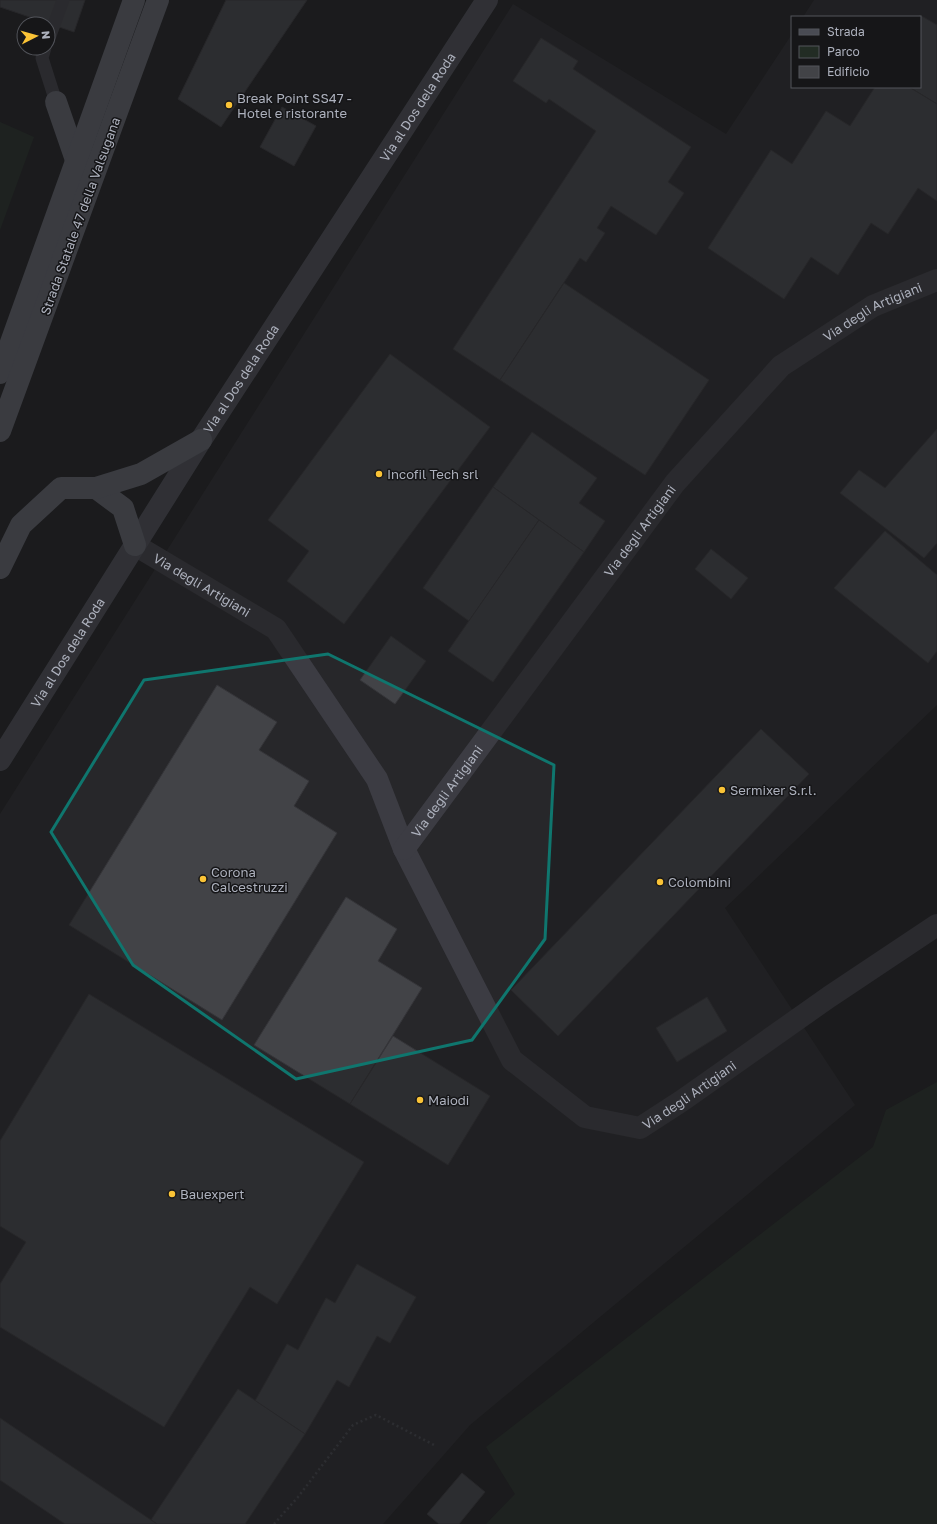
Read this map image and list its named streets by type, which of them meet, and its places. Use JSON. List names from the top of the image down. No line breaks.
{"streets":{"highway":["Strada Statale 47 della Valsugana"],"main road":["Via al Dos dela Roda"],"street":["Via degli Artigiani"]},"crossings":[["Via al Dos dela Roda","Via degli Artigiani"]],"places":["Break Point SS47 - Hotel e ristorante","Incofil Tech srl","Sermixer S.r.l.","Corona Calcestruzzi","Colombini","Maiodi","Bauexpert"],"legend":["Strada","Parco","Edificio"],"north":"right"}
